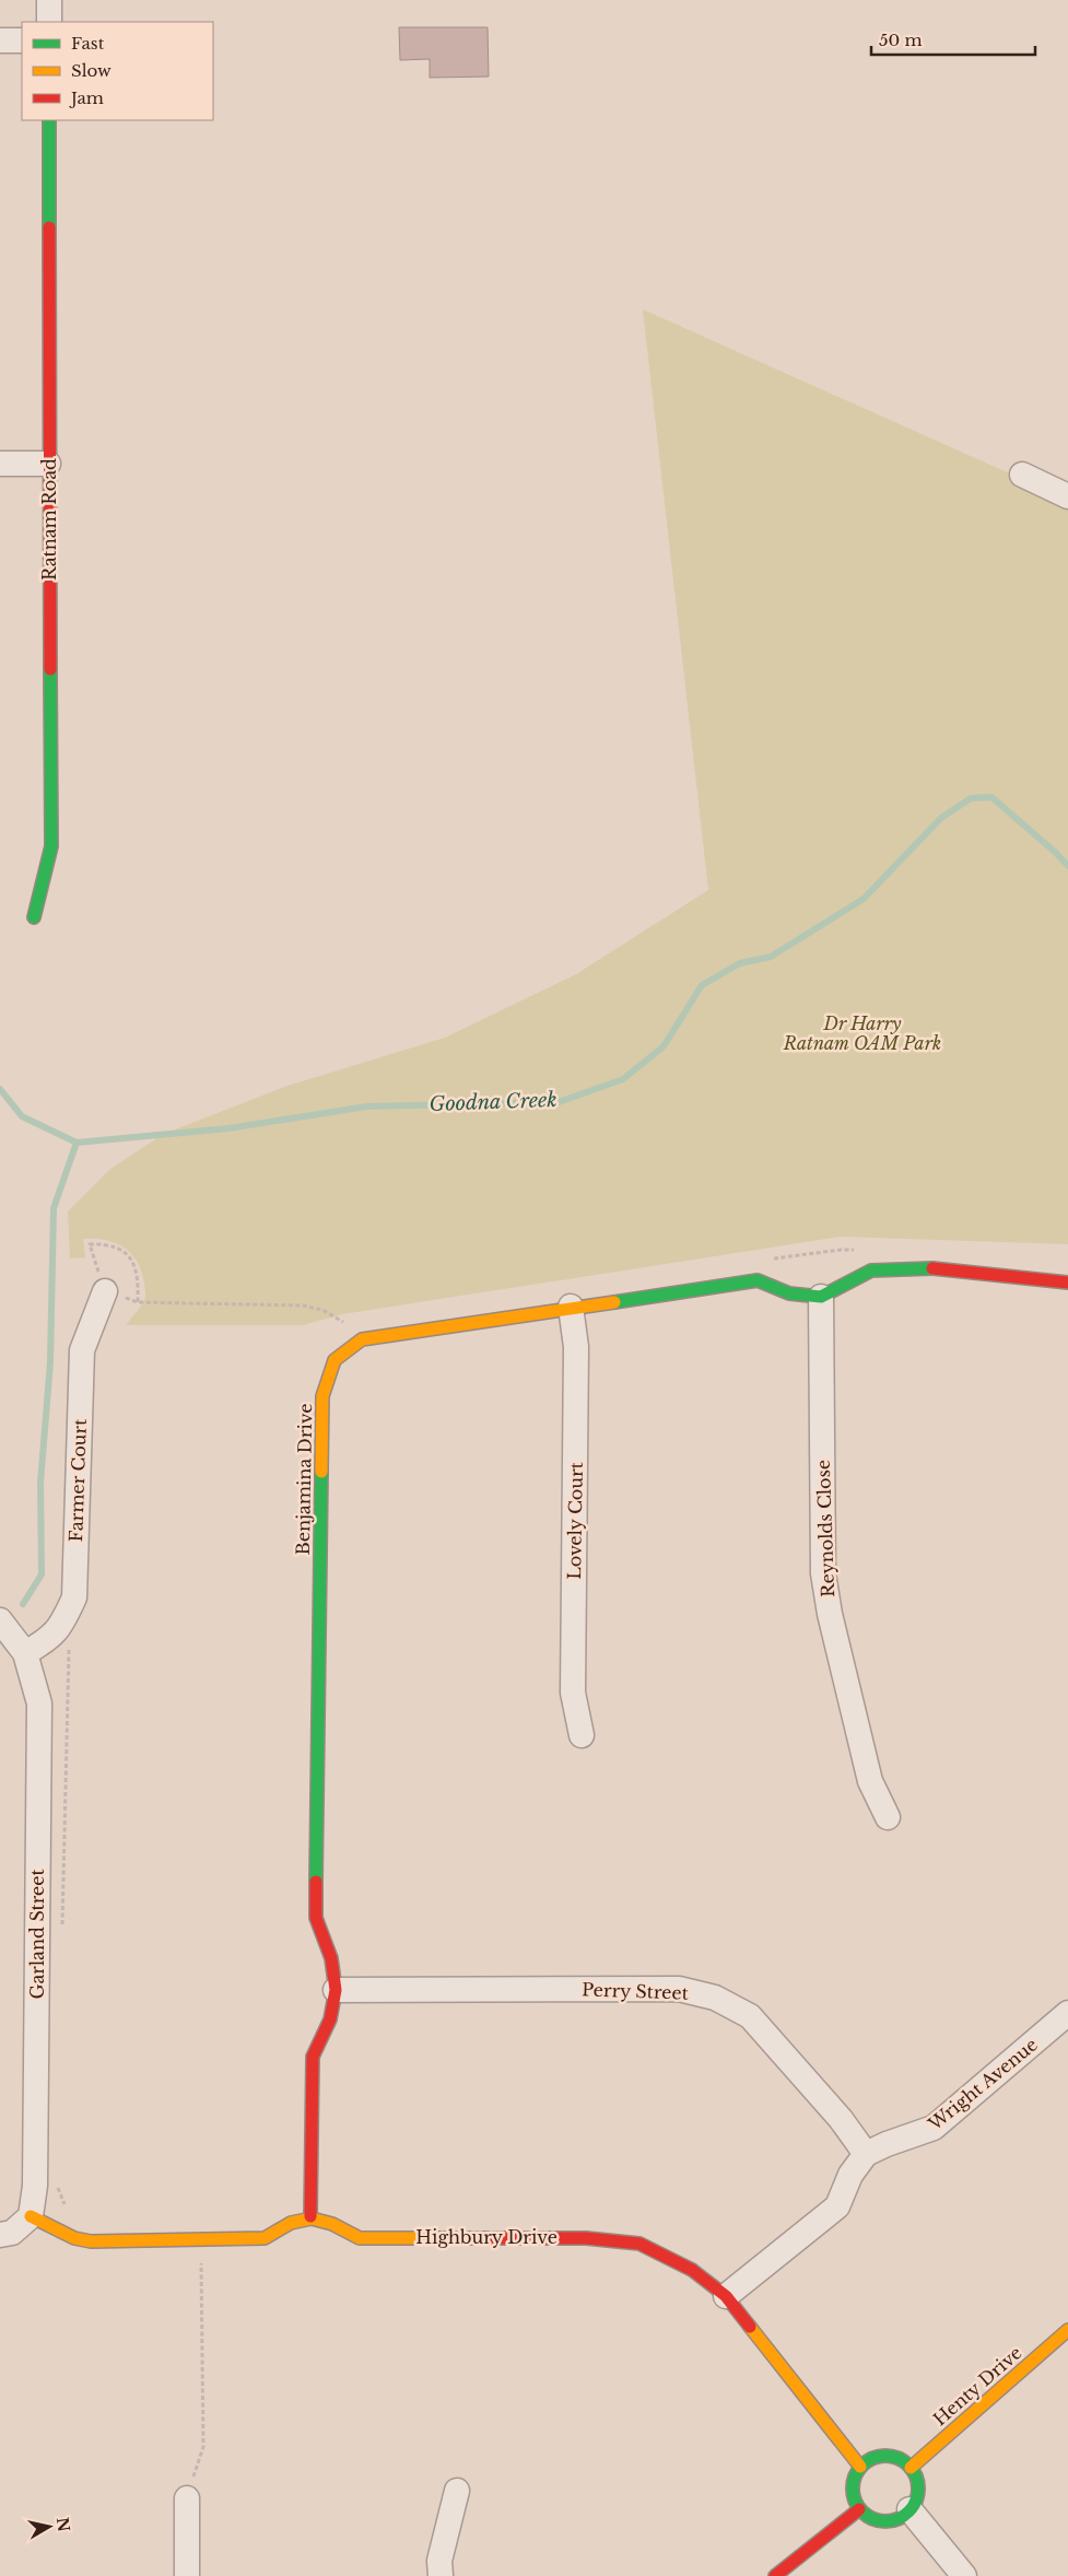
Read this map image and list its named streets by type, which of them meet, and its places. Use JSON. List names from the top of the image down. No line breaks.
{"streets":{"street":["Ratnam Road","Benjamina Drive","Farmer Court","Lovely Court","Reynolds Close","Garland Street","Perry Street","Wright Avenue","Highbury Drive","Henty Drive"]},"crossings":[["Benjamina Drive","Lovely Court"],["Benjamina Drive","Reynolds Close"],["Benjamina Drive","Perry Street"],["Benjamina Drive","Highbury Drive"],["Farmer Court","Garland Street"],["Perry Street","Wright Avenue"],["Highbury Drive","Henty Drive"]],"water":["Goodna Creek"],"parks":["Dr Harry Ratnam OAM Park"],"legend":["Fast","Slow","Jam"],"scale_bar":"50 m","north":"right"}
